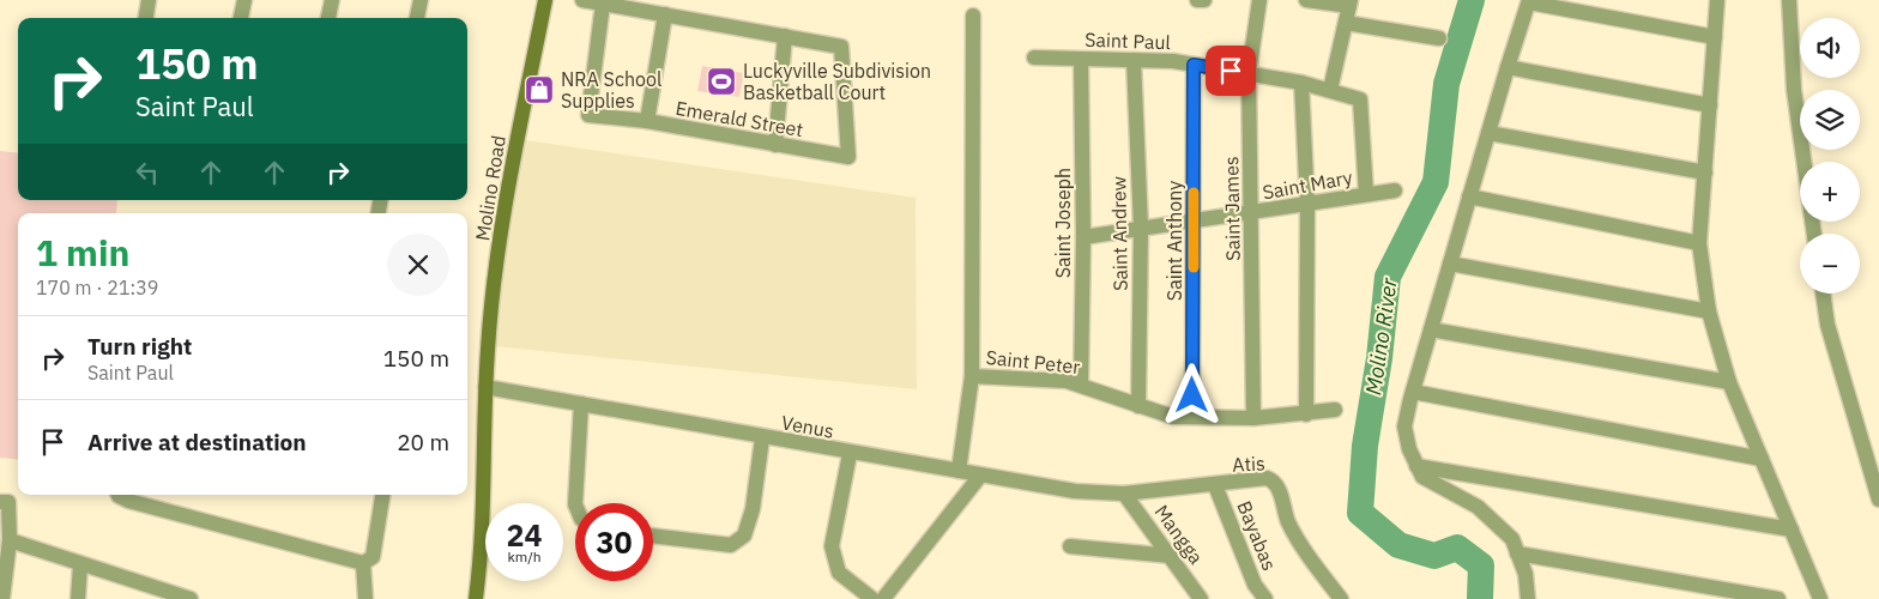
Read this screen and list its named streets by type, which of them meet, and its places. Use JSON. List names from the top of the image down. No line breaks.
{"streets":{"main road":["Molino Road"],"street":["Saint Paul","Emerald Street","Saint Mary","Saint James","Saint Joseph","Saint Andrew","Saint Anthony","Saint Peter","Venus","Atis","Mangga","Bayabas"]},"crossings":[["Saint Paul","Saint Mary"],["Saint Paul","Saint James"],["Saint Paul","Saint Joseph"],["Saint Paul","Saint Andrew"],["Saint Paul","Saint Anthony"],["Saint Mary","Saint James"],["Saint Mary","Saint Joseph"],["Saint Mary","Saint Andrew"],["Saint Mary","Saint Anthony"],["Molino Road","Venus"],["Saint James","Saint Peter"],["Saint Joseph","Saint Peter"],["Saint Andrew","Saint Peter"],["Saint Anthony","Saint Peter"],["Venus","Atis"],["Venus","Mangga"],["Atis","Mangga"],["Atis","Bayabas"]],"water":["Molino River"],"places":{"sports":["Luckyville Subdivision Basketball Court"],"shop":["NRA School Supplies"]},"page":{"map_buttons":["+","−"],"turn":["150 m","Saint Paul"],"heading":["1 min","170 m · 21:39"],"list":[{"name":"Turn right","note":"Saint Paul","value":"150 m"},{"name":"Arrive at destination","value":"20 m"}],"speed":"24 km/h","limit":"30"}}
